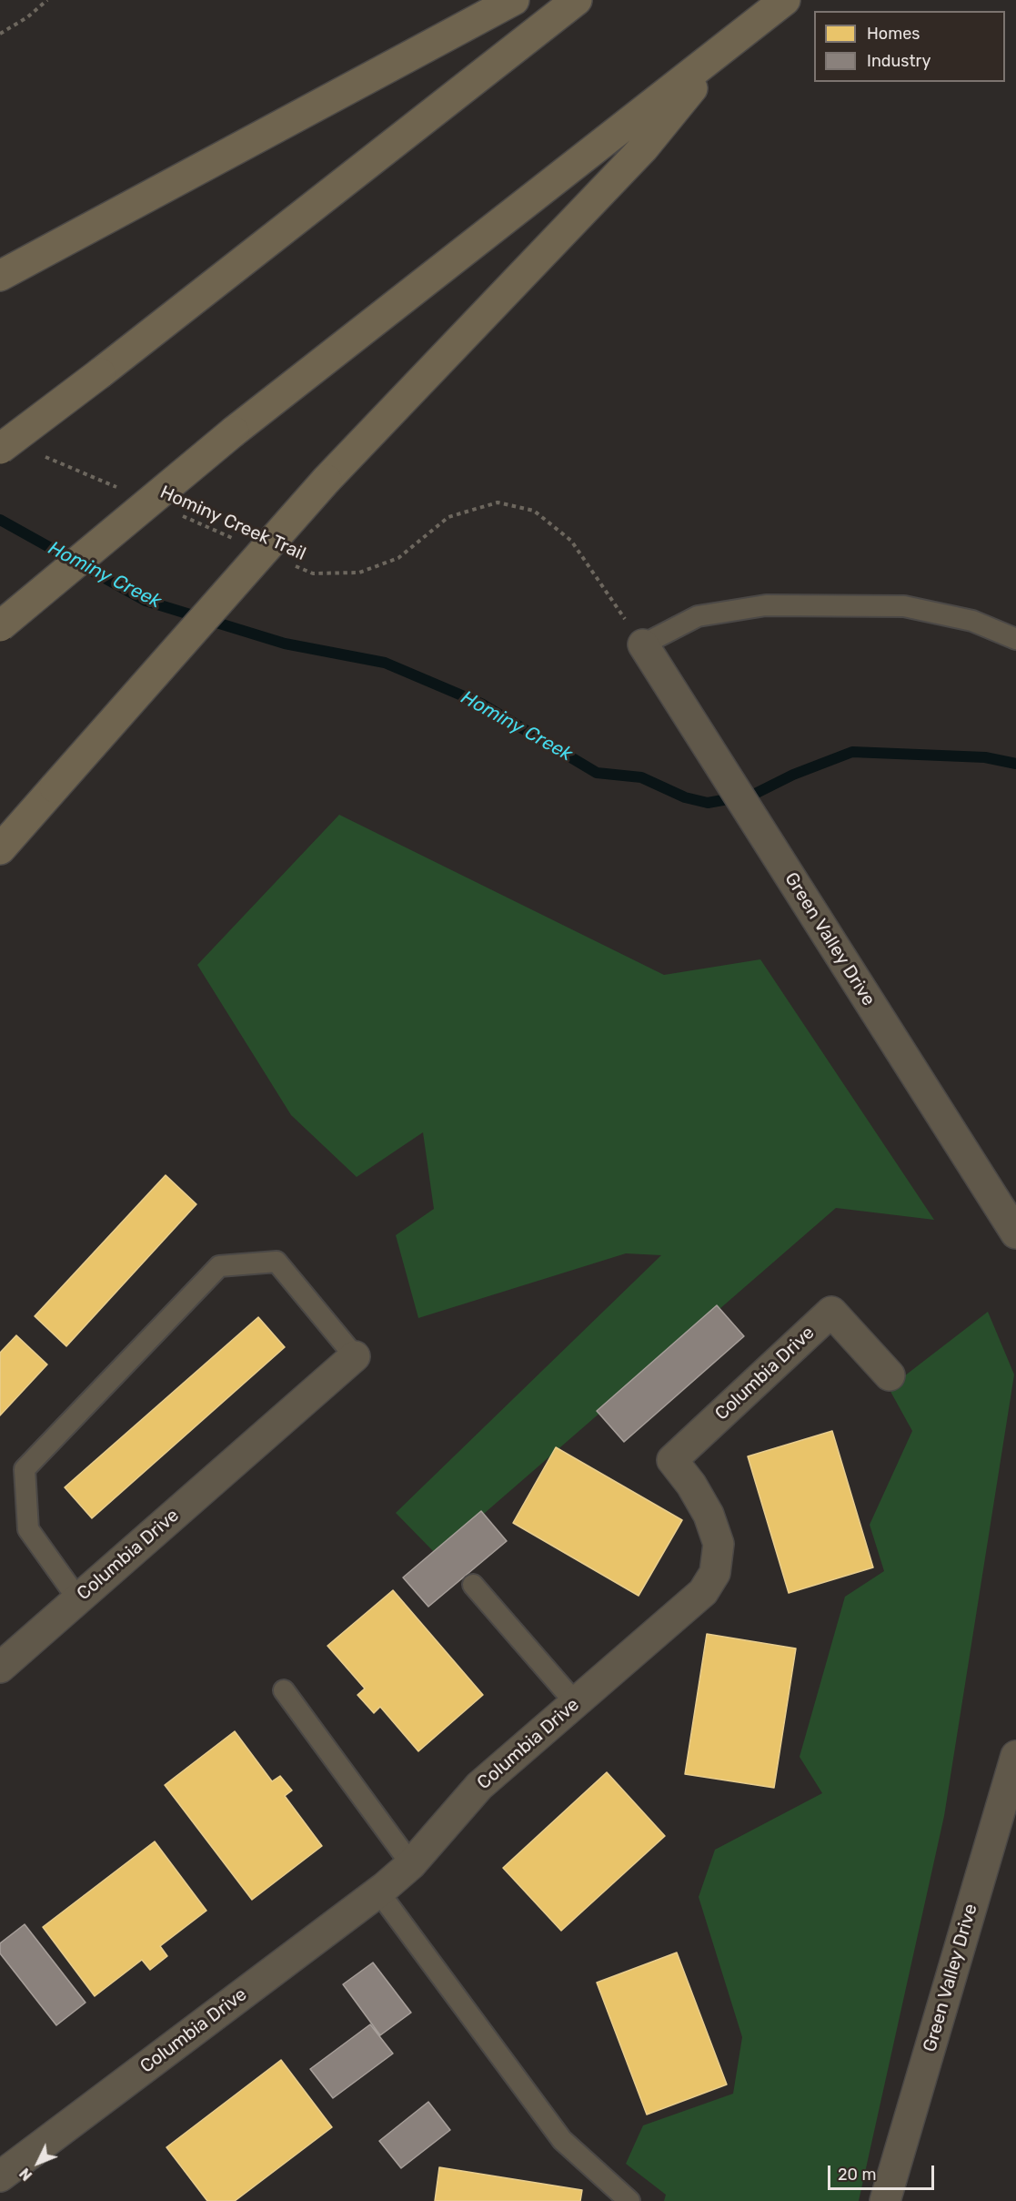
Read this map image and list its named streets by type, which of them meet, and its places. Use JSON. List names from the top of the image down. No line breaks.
{"streets":{"street":["Green Valley Drive","Columbia Drive"],"path":["Hominy Creek Trail"]},"crossings":[["Hominy Creek Trail","Green Valley Drive"]],"water":["Hominy Creek"],"legend":["Homes","Industry"],"scale_bar":"20 m","north":"bottom left"}
